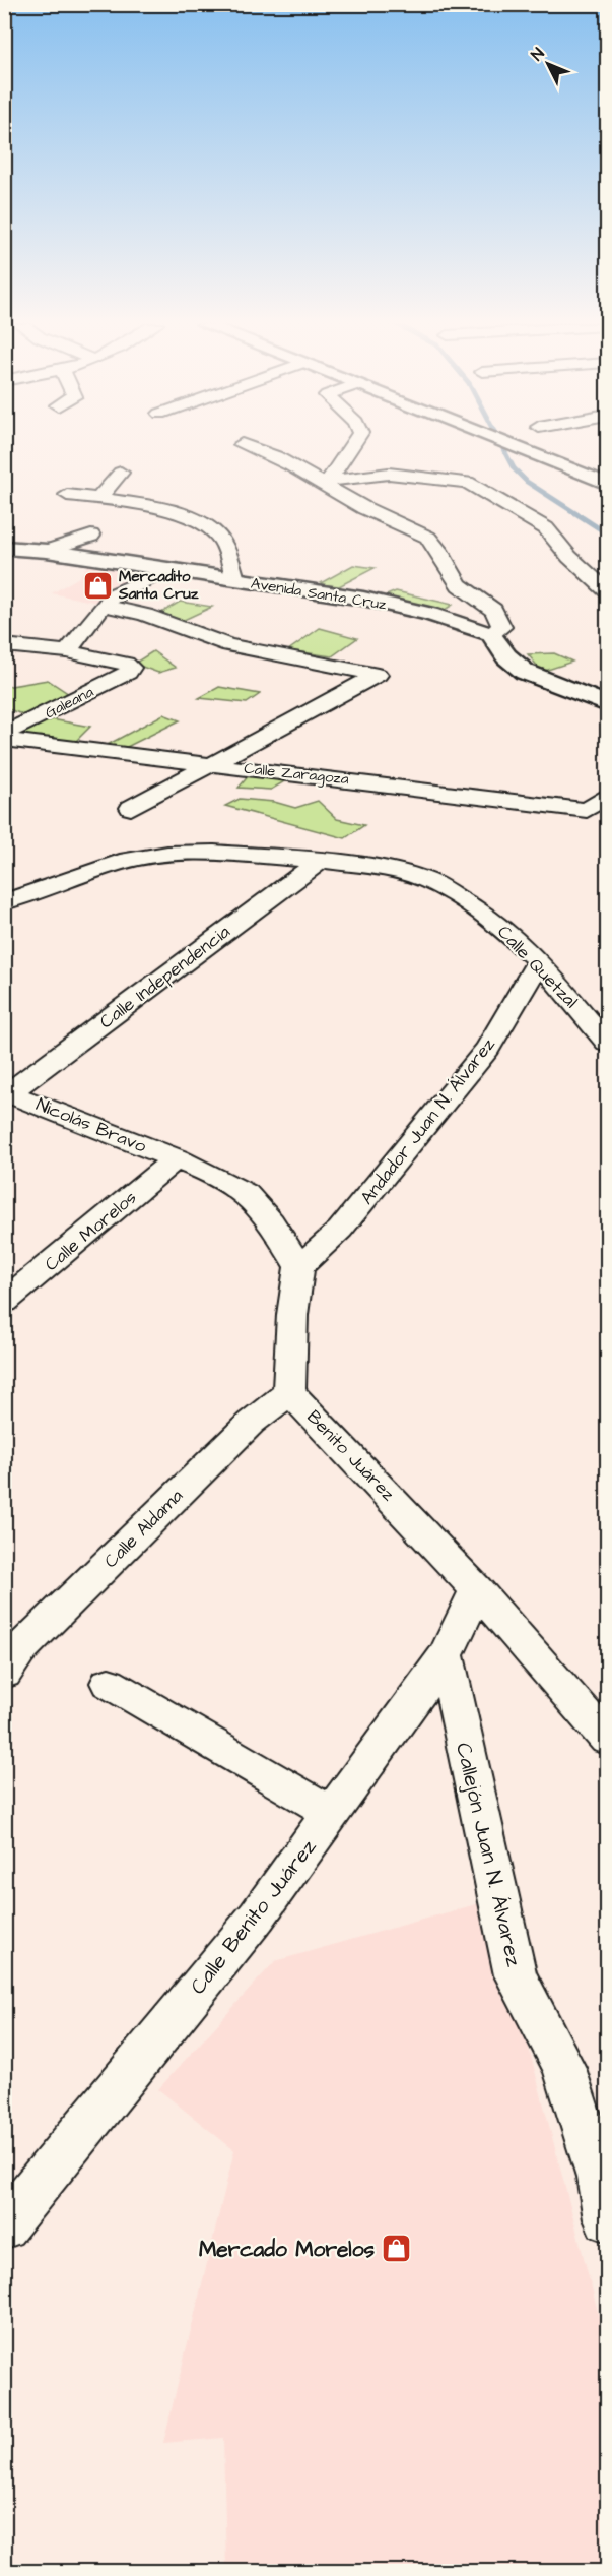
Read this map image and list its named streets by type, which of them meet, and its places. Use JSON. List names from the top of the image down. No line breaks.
{"streets":{"street":["Avenida Santa Cruz","Galeana","Calle Zaragoza","Calle Quetzal","Calle Independencia","Andador Juan N. Álvarez","Nicolás Bravo","Calle Morelos","Benito Juárez","Calle Aldama","Callejón Juan N. Álvarez","Calle Benito Juárez"]},"crossings":[["Calle Quetzal","Calle Independencia"],["Calle Quetzal","Andador Juan N. Álvarez"],["Calle Independencia","Nicolás Bravo"],["Nicolás Bravo","Calle Morelos"],["Benito Juárez","Calle Aldama"],["Benito Juárez","Calle Benito Juárez"],["Callejón Juan N. Álvarez","Calle Benito Juárez"]],"places":{"shop":["Mercadito Santa Cruz","Mercado Morelos"]},"north":"top left"}
